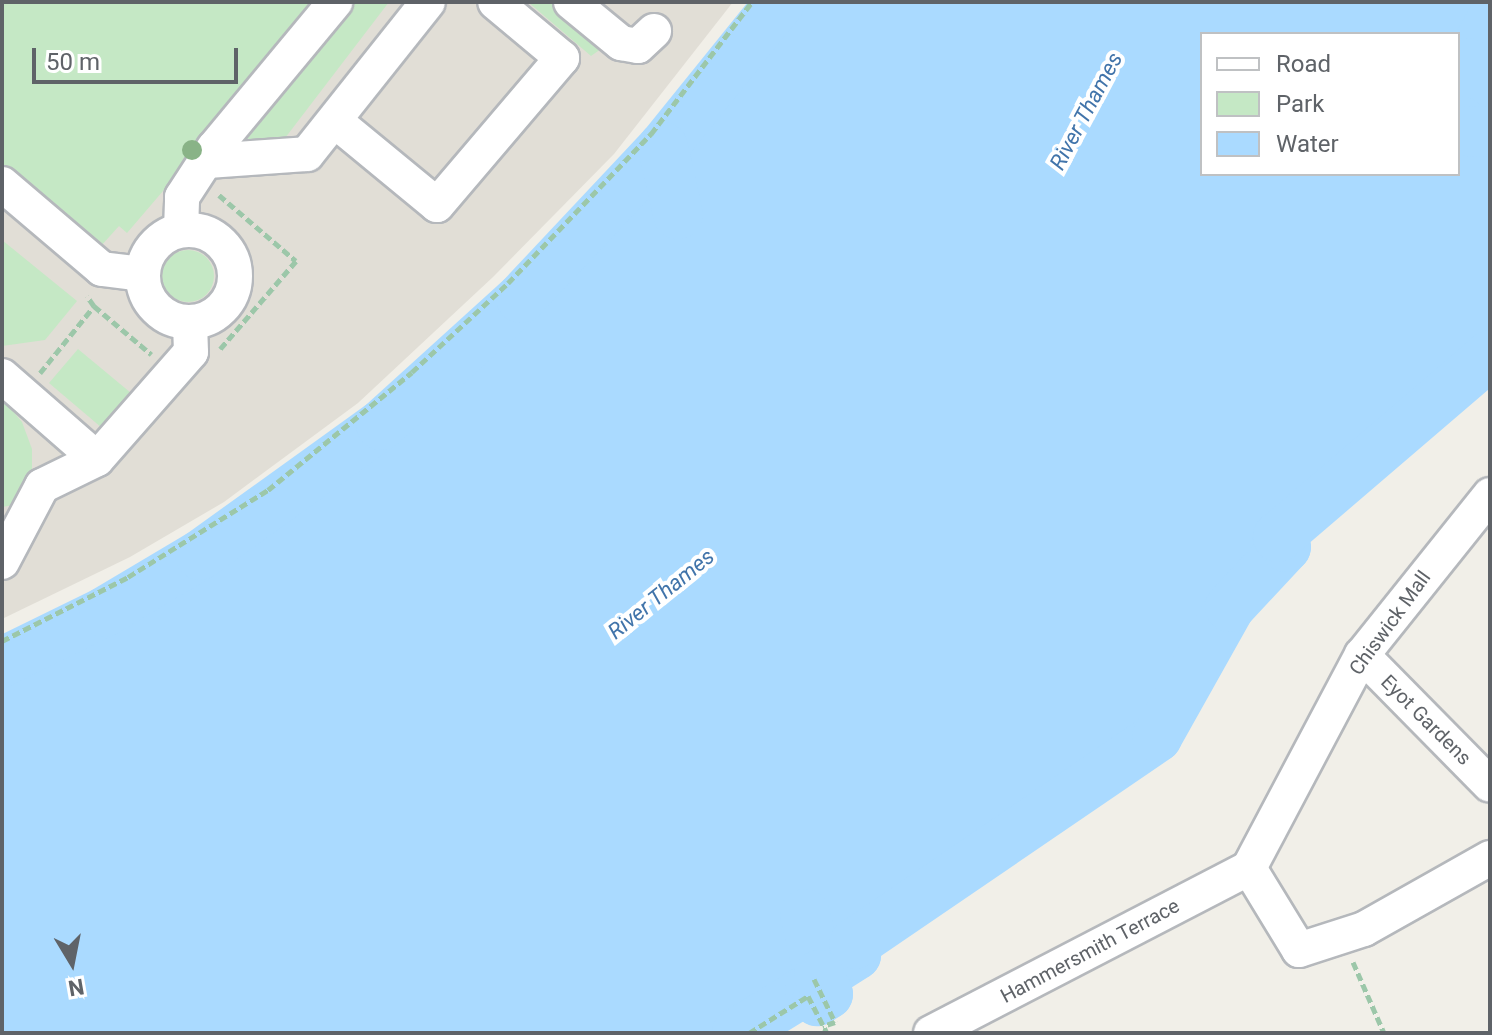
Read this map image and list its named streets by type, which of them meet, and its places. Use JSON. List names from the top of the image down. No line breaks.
{"streets":{"street":["Chiswick Mall","Eyot Gardens","Hammersmith Terrace"]},"crossings":[["Chiswick Mall","Eyot Gardens"],["Chiswick Mall","Hammersmith Terrace"]],"water":["River Thames"],"legend":["Road","Park","Water"],"scale_bar":"50 m","north":"bottom"}
